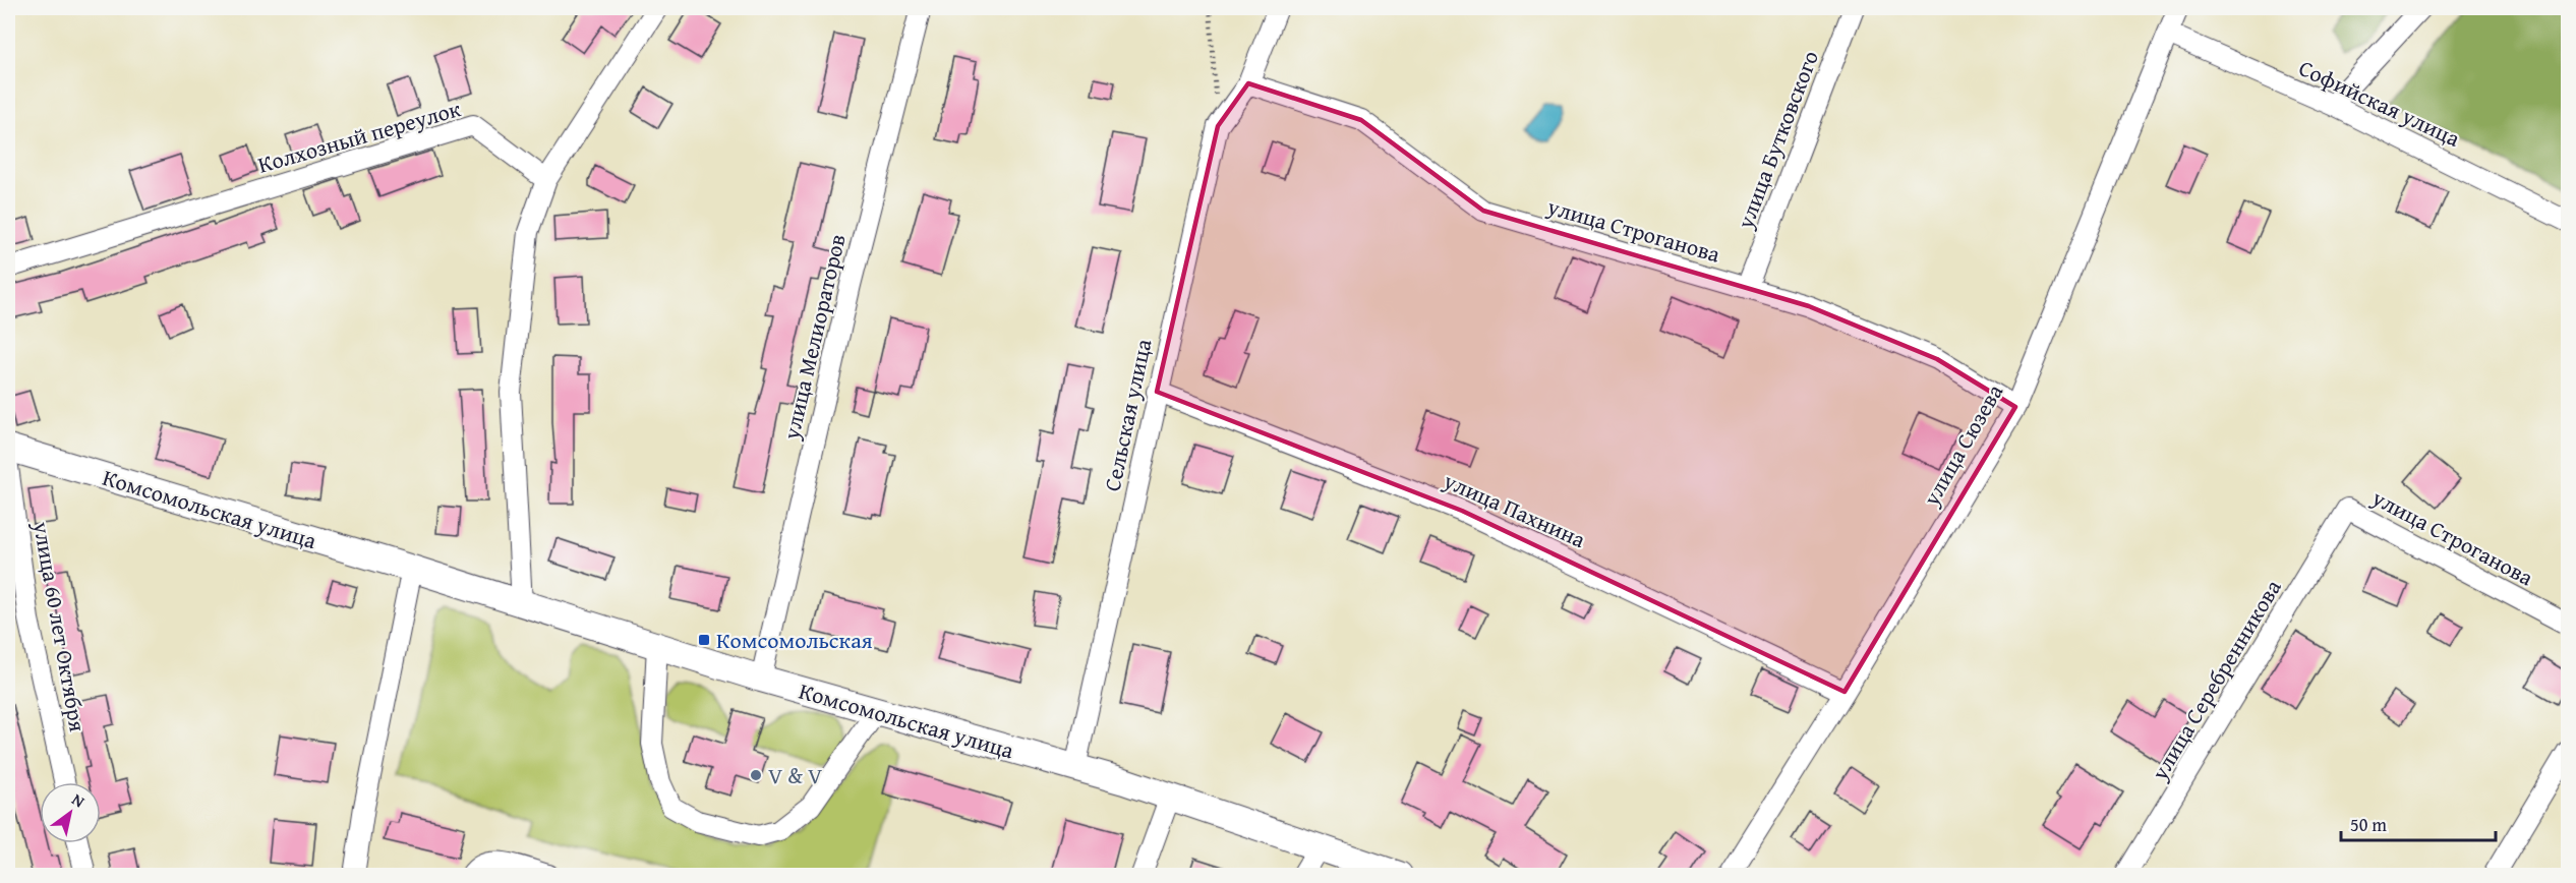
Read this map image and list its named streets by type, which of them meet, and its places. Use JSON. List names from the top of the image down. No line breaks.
{"streets":{"main road":["Комсомольская улица"],"street":["Софийская улица","Колхозный переулок","улица Бутковского","улица Строганова","улица Мелиораторов","Сельская улица","улица Сюзева","улица Пахнина","улица 60 лет Октября","улица Серебренникова"]},"crossings":[["Софийская улица","улица Сюзева"],["улица Бутковского","улица Строганова"],["улица Строганова","Сельская улица"],["улица Строганова","улица Сюзева"],["улица Строганова","улица Серебренникова"],["улица Мелиораторов","Комсомольская улица"],["Сельская улица","Комсомольская улица"],["Сельская улица","улица Пахнина"],["улица Сюзева","улица Пахнина"]],"places":{"transit":["Комсомольская"],"other":["V & V"]},"scale_bar":"50 m","north":"top right"}
